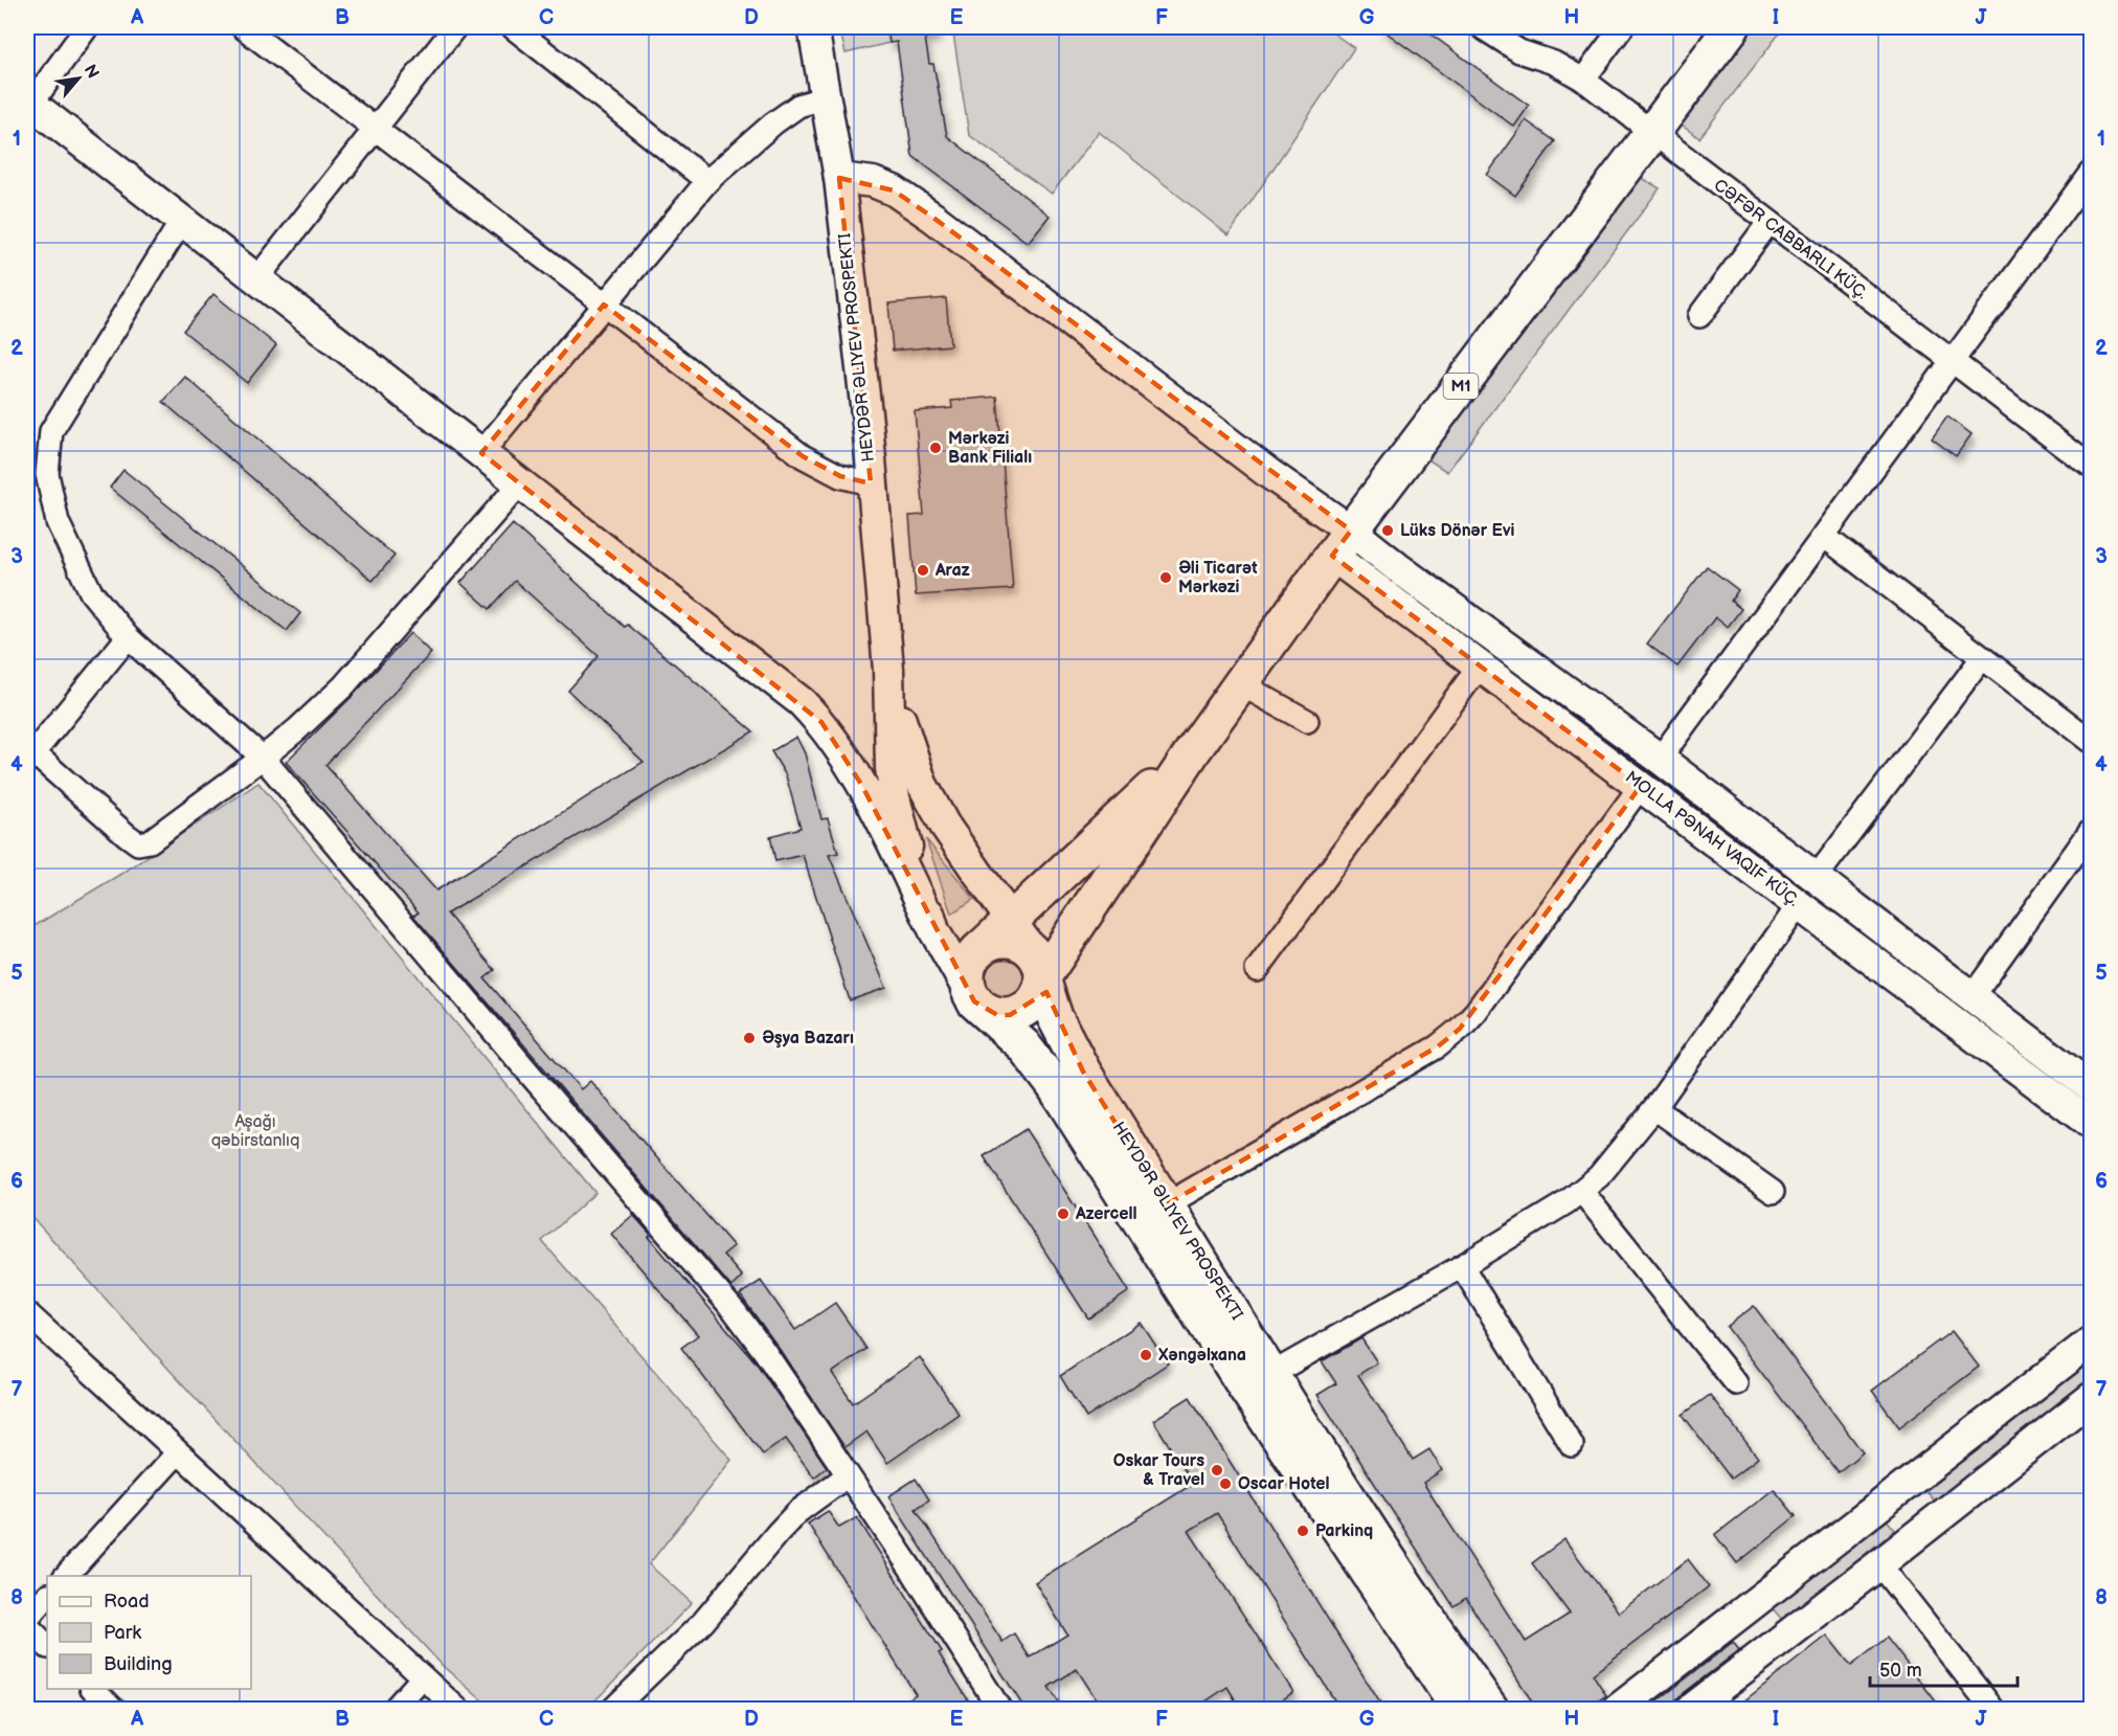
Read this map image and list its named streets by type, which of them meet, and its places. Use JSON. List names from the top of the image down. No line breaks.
{"streets":{"highway":["HEYDƏR ƏLIYEV PROSPEKTI","M1"],"street":["MOLLA PƏNAH VAQIF KÜÇ."]},"crossings":[["M1","MOLLA PƏNAH VAQIF KÜÇ."]],"parks":["Aşağı qəbirstanlıq"],"places":["Mərkəzi Bank Filialı","Lüks Dönər Evi","Araz","Əli Ticarət Mərkəzi","Əşya Bazarı","Azercell","Xəngəlxana","Oskar Tours & Travel","Oscar Hotel","Parkinq"],"legend":["Road","Park","Building"],"scale_bar":"50 m","north":"top right","grid":{"columns":["A","B","C","D","E","F","G","H","I","J"],"rows":["1","2","3","4","5","6","7","8"]}}
